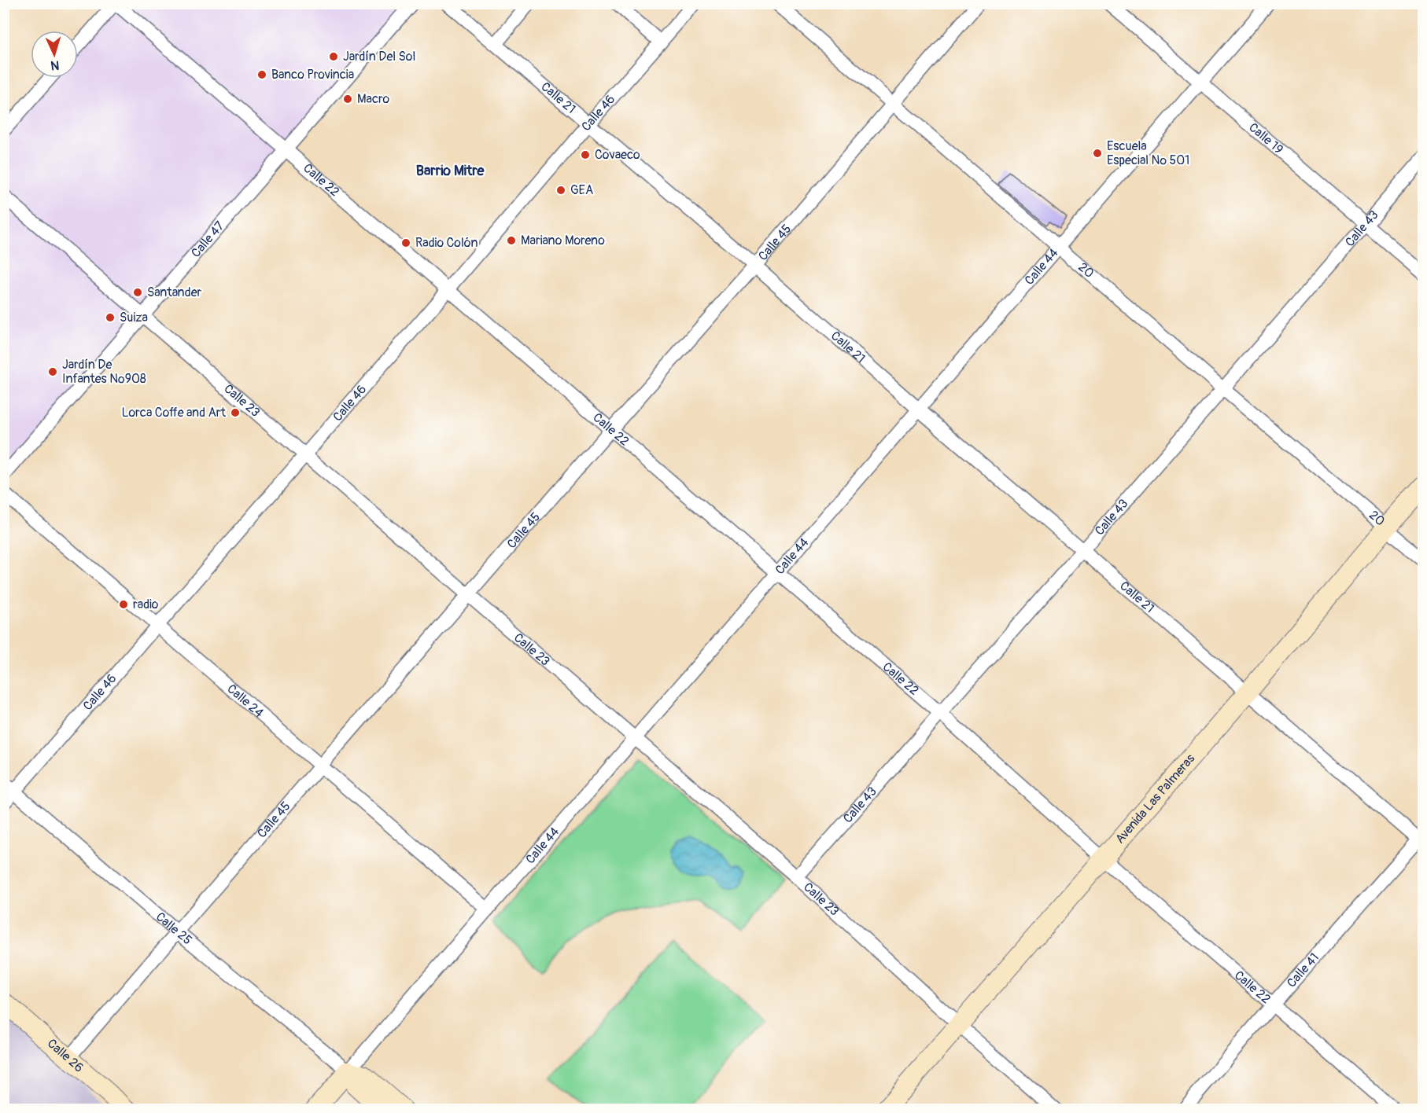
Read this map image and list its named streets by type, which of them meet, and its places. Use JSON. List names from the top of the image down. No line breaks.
{"streets":{"main road":["Calle 44","Avenida Las Palmeras","Calle 25","Calle 26"],"street":["Calle 21","Calle 46","Calle 19","Calle 22","Calle 43","Calle 47","Calle 45","20","Calle 23","Calle 24","Calle 41"]},"crossings":[["Calle 21","Calle 46"],["Calle 21","Calle 43"],["Calle 21","Calle 45"],["Calle 21","Calle 44"],["Calle 21","Avenida Las Palmeras"],["Calle 21","Calle 41"],["Calle 46","Calle 22"],["Calle 46","Calle 23"],["Calle 46","Calle 24"],["Calle 46","Calle 25"],["Calle 19","Calle 43"],["Calle 19","Calle 44"],["Calle 22","Calle 43"],["Calle 22","Calle 47"],["Calle 22","Calle 45"],["Calle 22","Calle 44"],["Calle 22","Avenida Las Palmeras"],["Calle 22","Calle 41"],["Calle 43","20"],["Calle 43","Calle 23"],["Calle 47","Calle 23"],["Calle 45","20"],["Calle 45","Calle 23"],["Calle 45","Calle 24"],["Calle 45","Calle 25"],["Calle 45","Calle 26"],["Calle 44","20"],["Calle 44","Calle 23"],["Calle 44","Calle 24"],["Calle 44","Calle 25"],["20","Avenida Las Palmeras"],["Calle 23","Avenida Las Palmeras"]],"districts":["Barrio Mitre"],"places":["Jardín Del Sol","Banco Provincia","Macro","Escuela Especial Nº 501","Covaeco","GEA","Mariano Moreno","Radio Colón","Santander","Suiza","Jardín De Infantes Nº908","Lorca Coffe and Art","radio"],"north":"bottom"}
